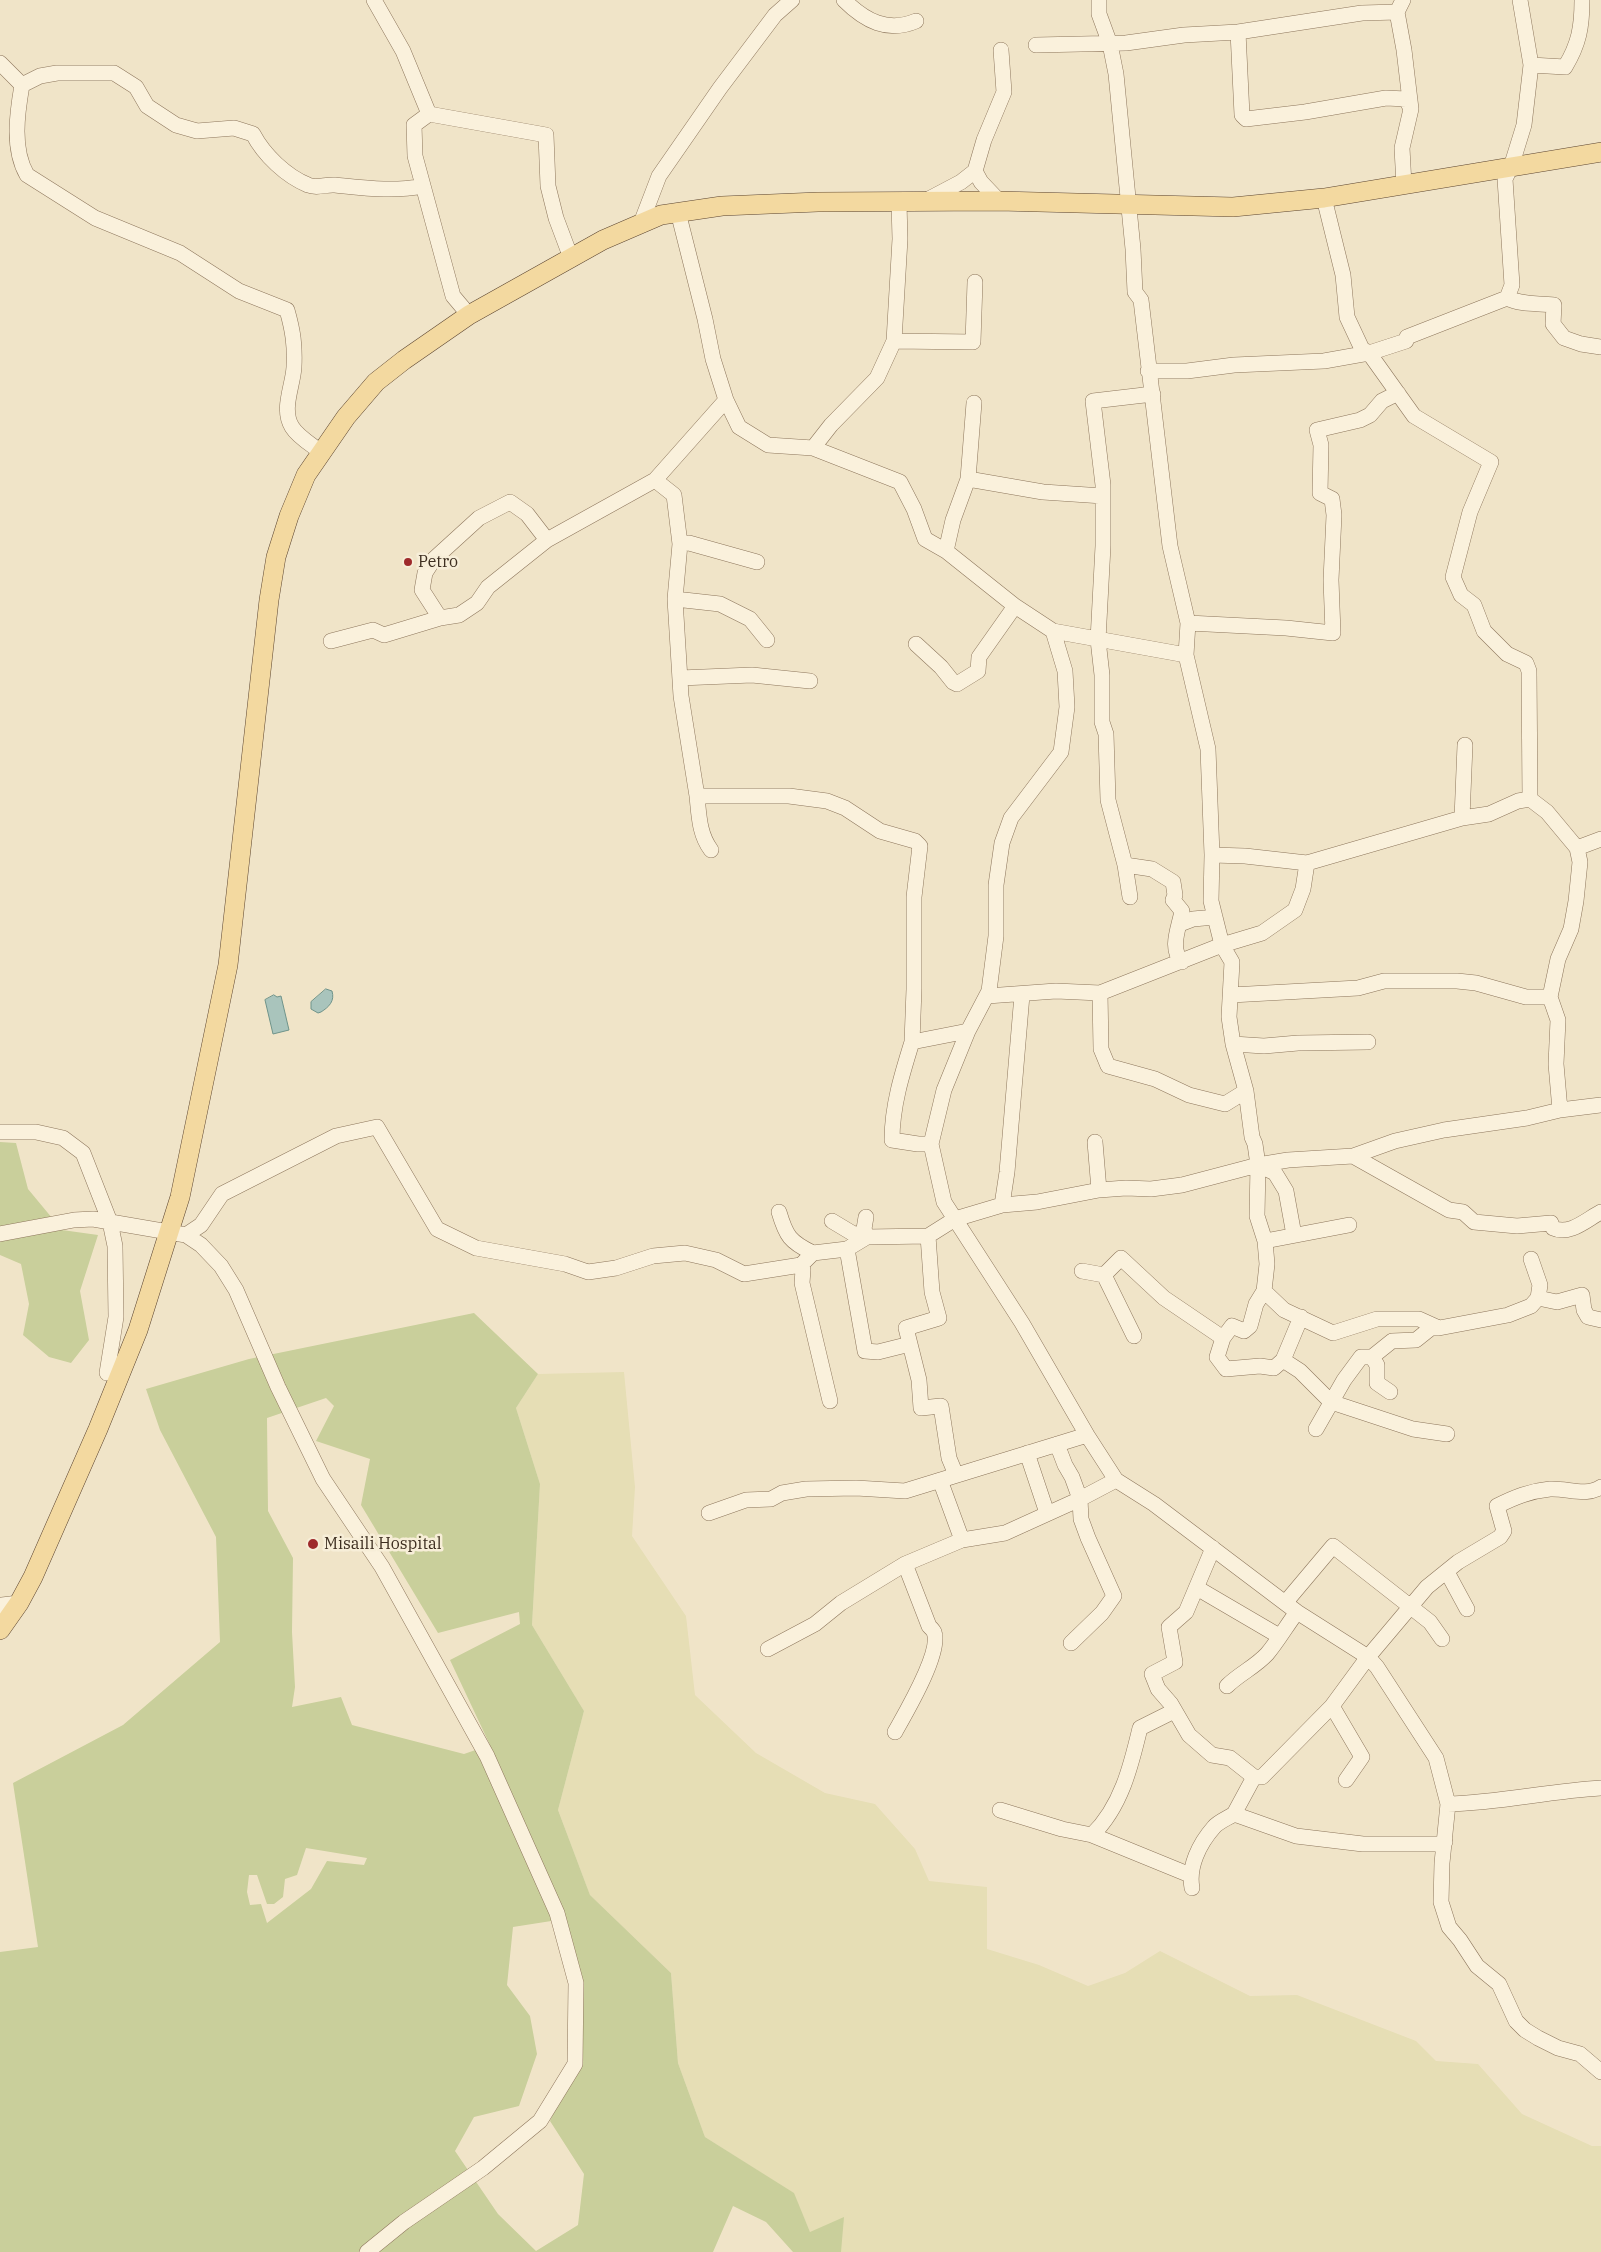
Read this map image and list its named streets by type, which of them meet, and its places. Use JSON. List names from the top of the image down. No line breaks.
{"places":["Petro","Misaili Hospital"]}
